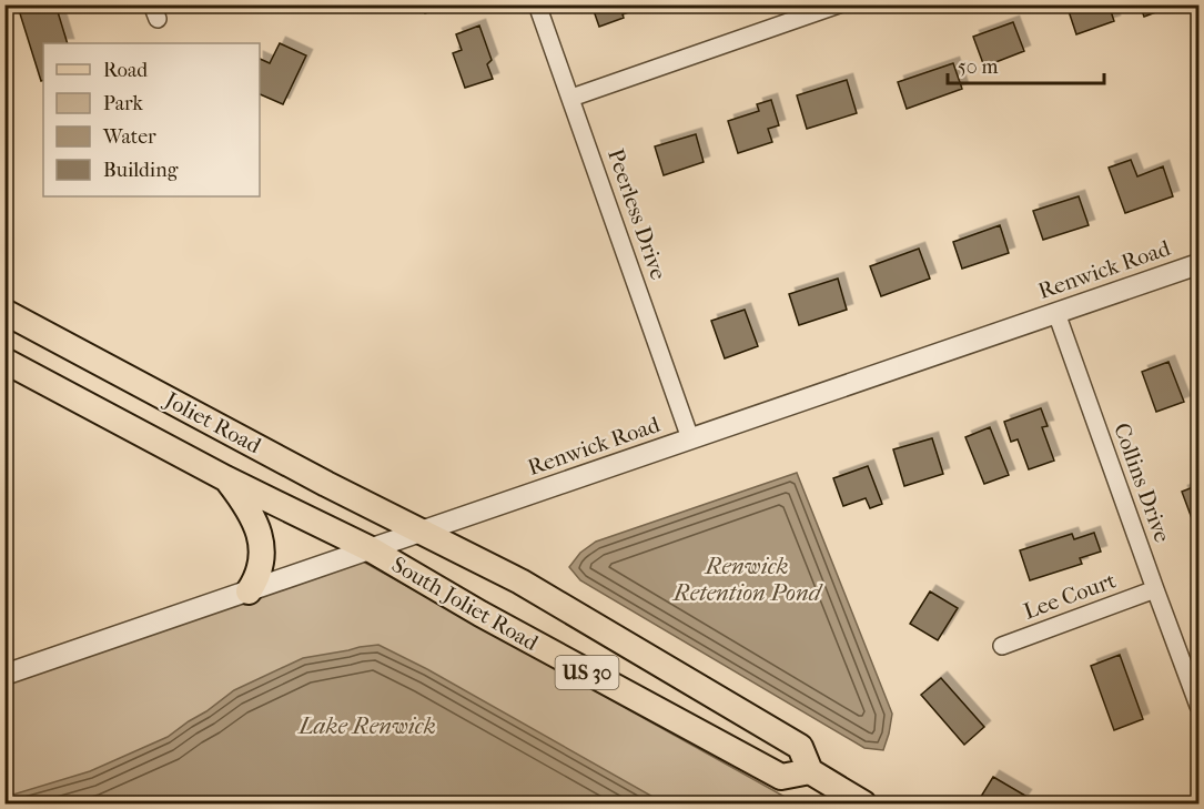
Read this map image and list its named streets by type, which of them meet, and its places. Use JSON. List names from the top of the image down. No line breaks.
{"streets":{"main road":["Joliet Road","South Joliet Road","US 30"],"street":["Peerless Drive","Renwick Road","Collins Drive","Lee Court"]},"crossings":[["Peerless Drive","Renwick Road"],["Renwick Road","Joliet Road"],["Renwick Road","Collins Drive"],["Renwick Road","South Joliet Road"],["Joliet Road","South Joliet Road"],["Collins Drive","Lee Court"]],"water":["Renwick Retention Pond","Lake Renwick"],"legend":["Road","Park","Water","Building"],"scale_bar":"50 m"}
